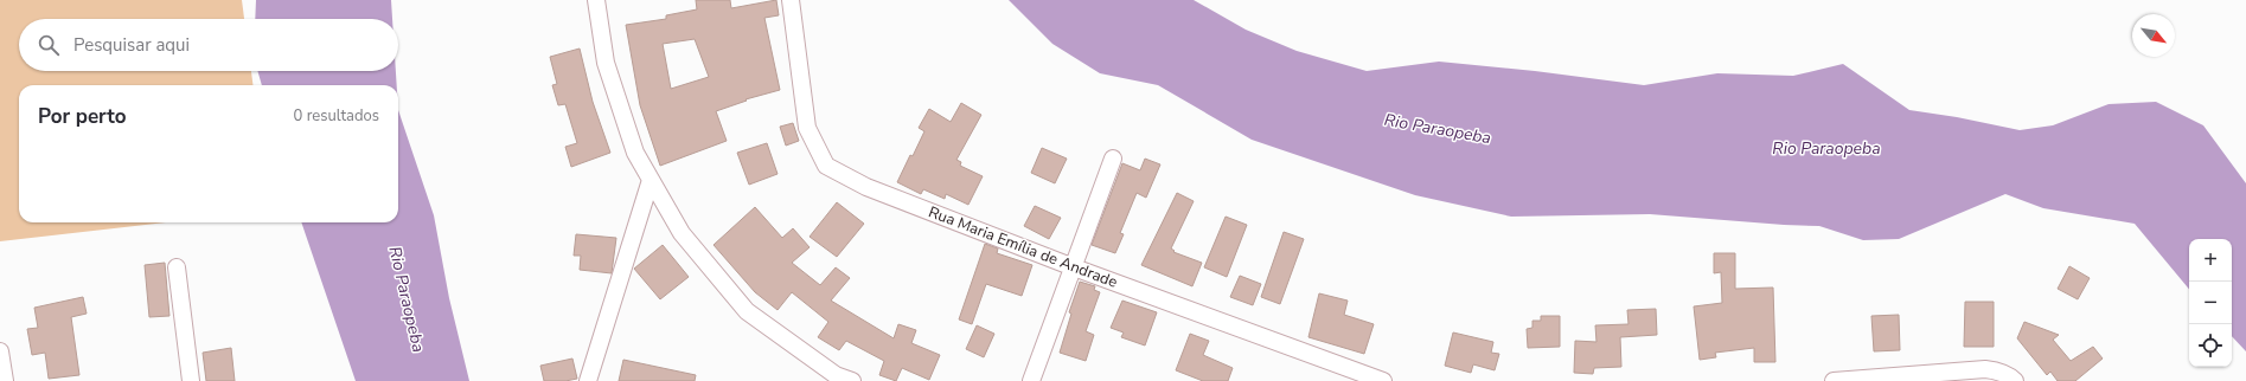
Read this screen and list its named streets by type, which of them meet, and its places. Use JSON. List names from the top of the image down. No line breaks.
{"streets":{"street":["Rua Maria Emília de Andrade"]},"water":["Rio Paraopeba"],"north":"bottom right","page":{"search":"Pesquisar aqui","heading":["Por perto","0 resultados"],"map_buttons":["+","−"]}}
